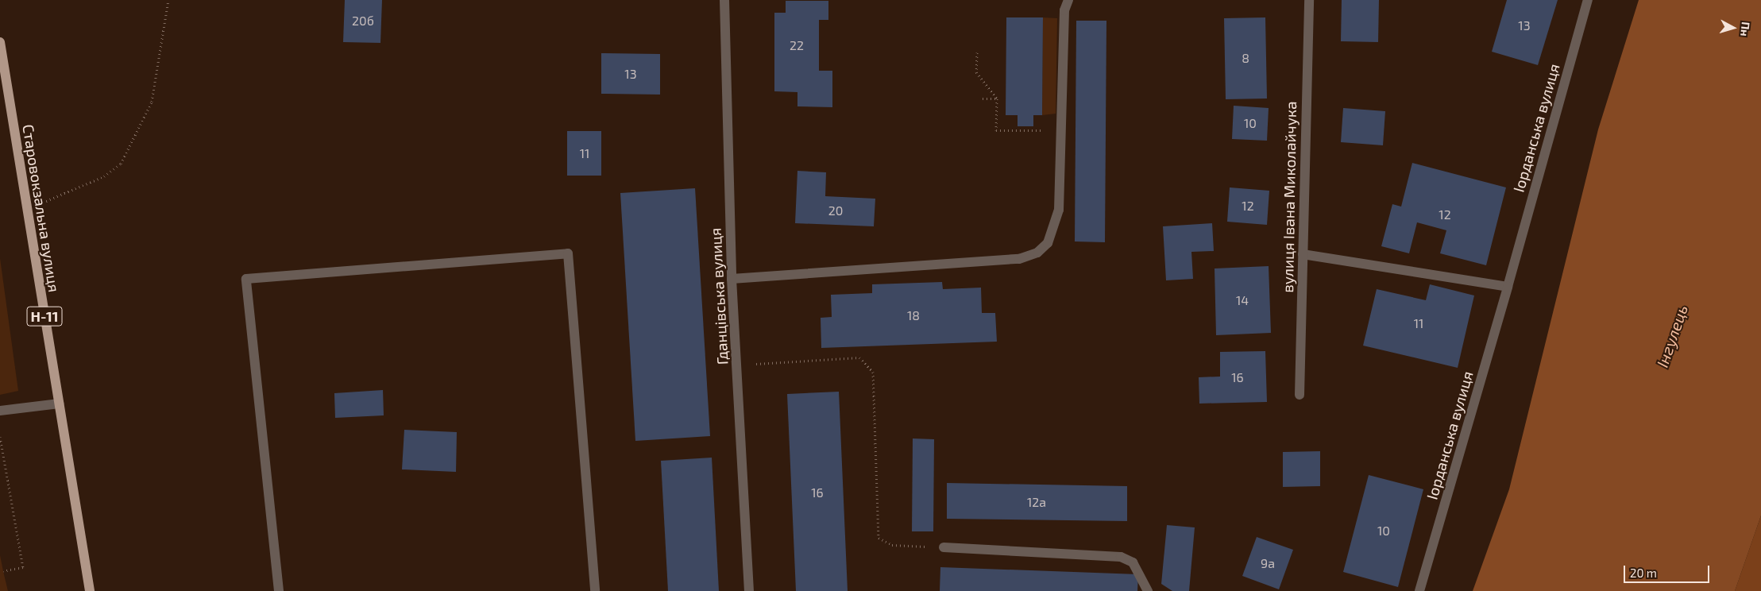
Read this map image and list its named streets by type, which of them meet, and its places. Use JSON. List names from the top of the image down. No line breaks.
{"streets":{"main road":["Старовокзальна вулиця","Н-11"],"street":["Іорданська вулиця","вулиця Івана Миколайчука","Гданцівська вулиця"]},"water":["Інгулець"],"house_numbers":["20б","13","22","8","13","10","11","12","20","12","14","18","11","16","16","12а","10","9а"],"scale_bar":"20 m","north":"right"}
